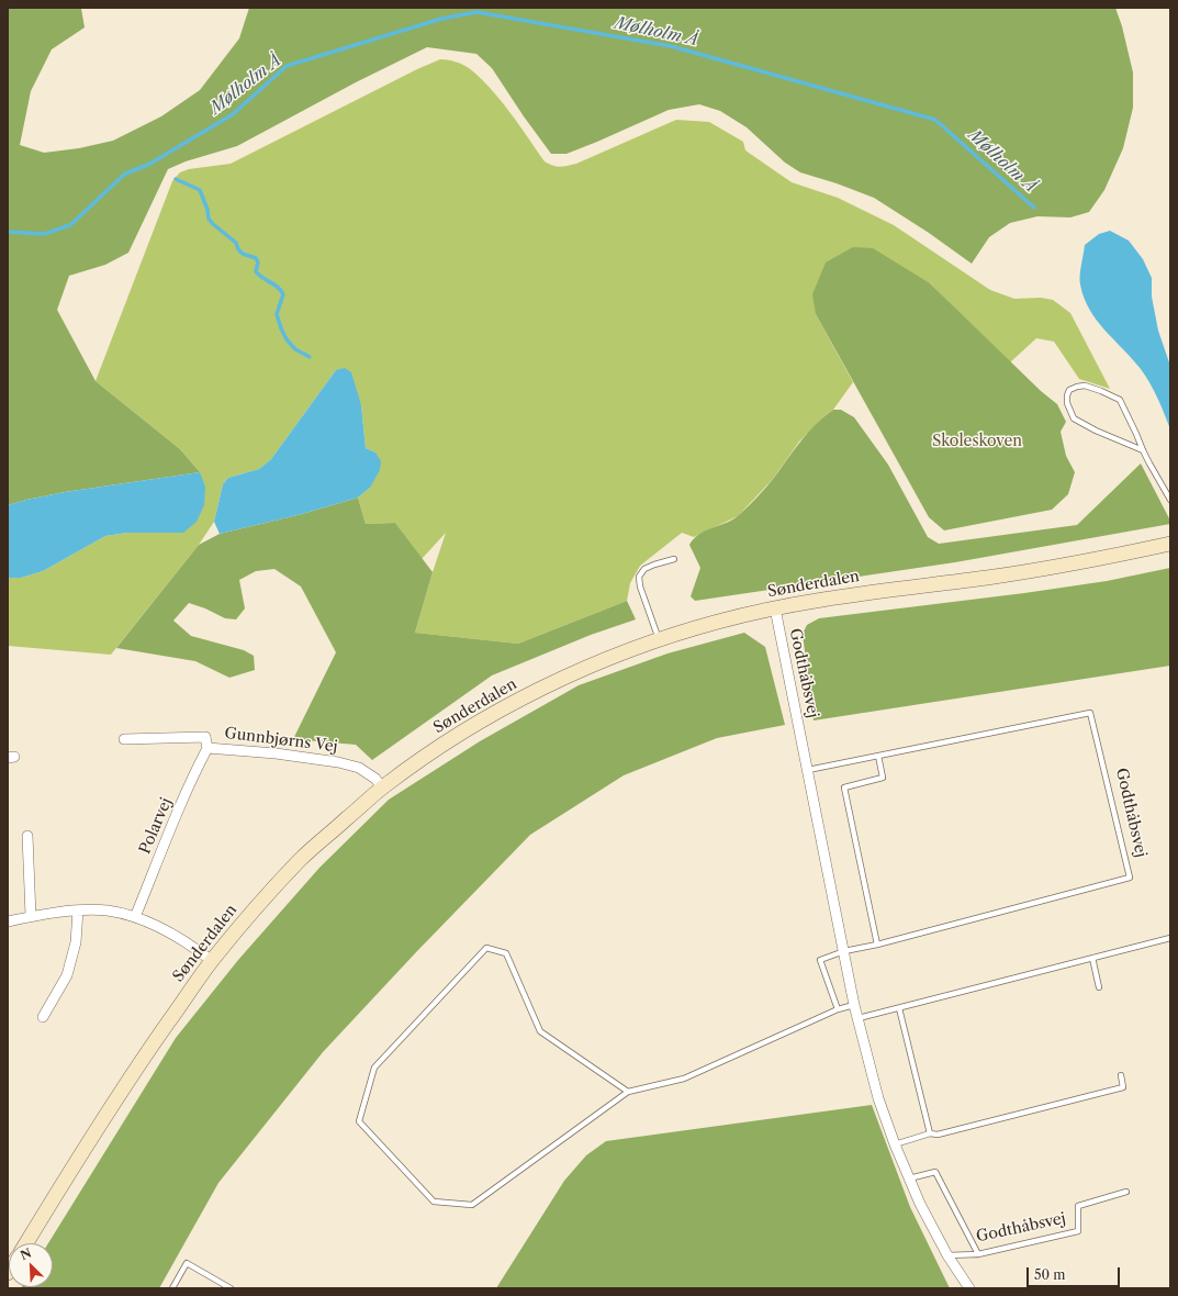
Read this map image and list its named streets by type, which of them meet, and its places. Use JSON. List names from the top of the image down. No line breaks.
{"streets":{"street":["Sønderdalen","Godthåbsvej","Gunnbjørns Vej","Polarvej"]},"crossings":[["Sønderdalen","Godthåbsvej"],["Sønderdalen","Gunnbjørns Vej"],["Gunnbjørns Vej","Polarvej"]],"water":["Mølholm Å"],"parks":["Skoleskoven"],"scale_bar":"50 m","north":"top left"}
